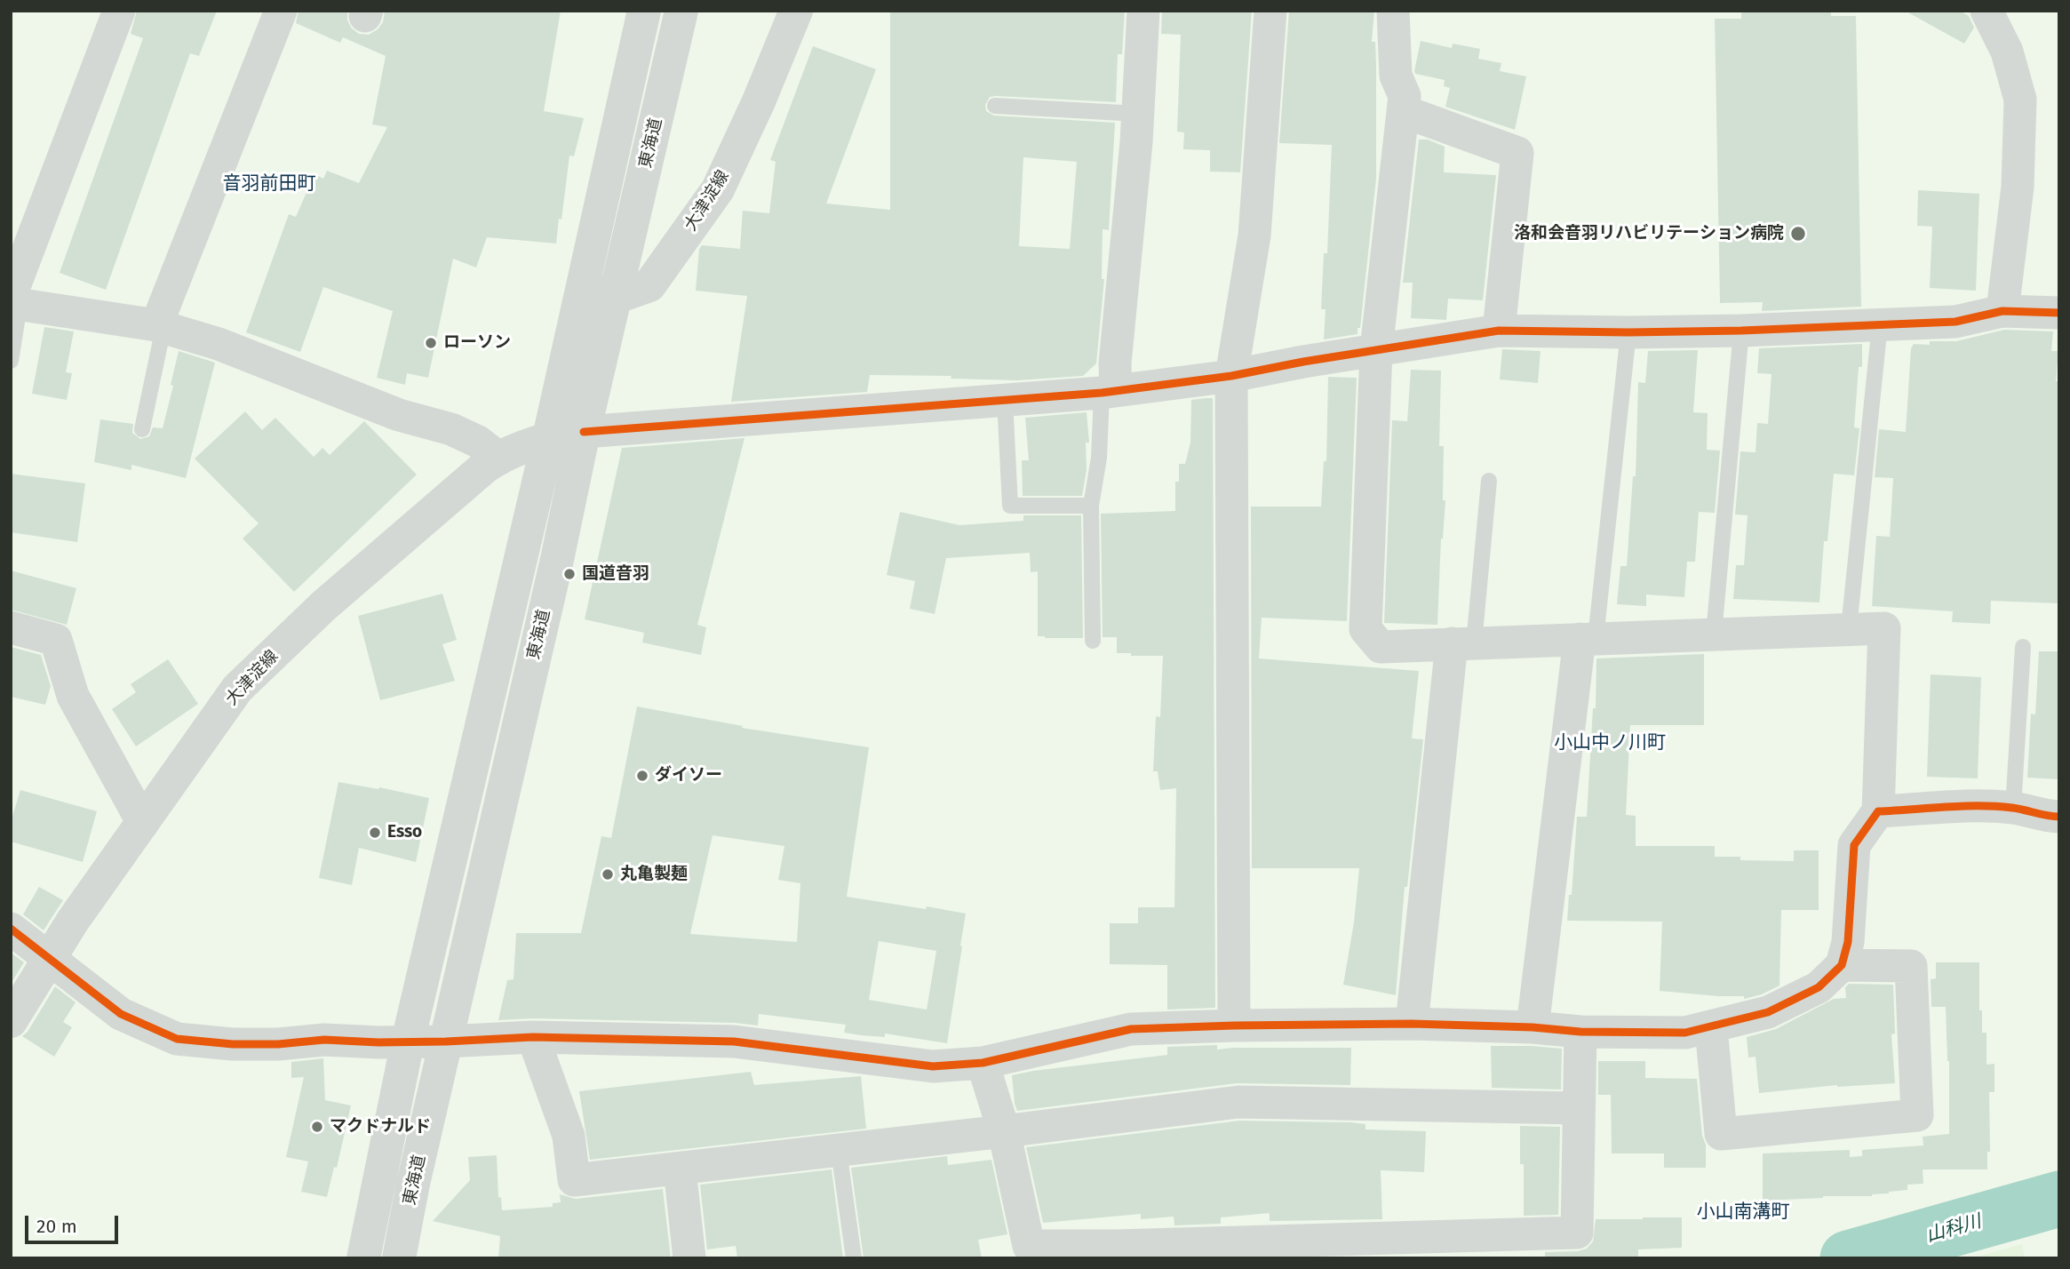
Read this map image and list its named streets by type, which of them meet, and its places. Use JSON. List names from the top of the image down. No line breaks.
{"streets":{"main road":["東海道","大津淀線"]},"crossings":[["東海道","大津淀線"]],"districts":["音羽前田町","小山中ノ川町","小山南溝町"],"water":["山科川"],"places":["洛和会音羽リハビリテーション病院","ローソン","国道音羽","ダイソー","Esso","丸亀製麺","マクドナルド"],"scale_bar":"20 m"}
